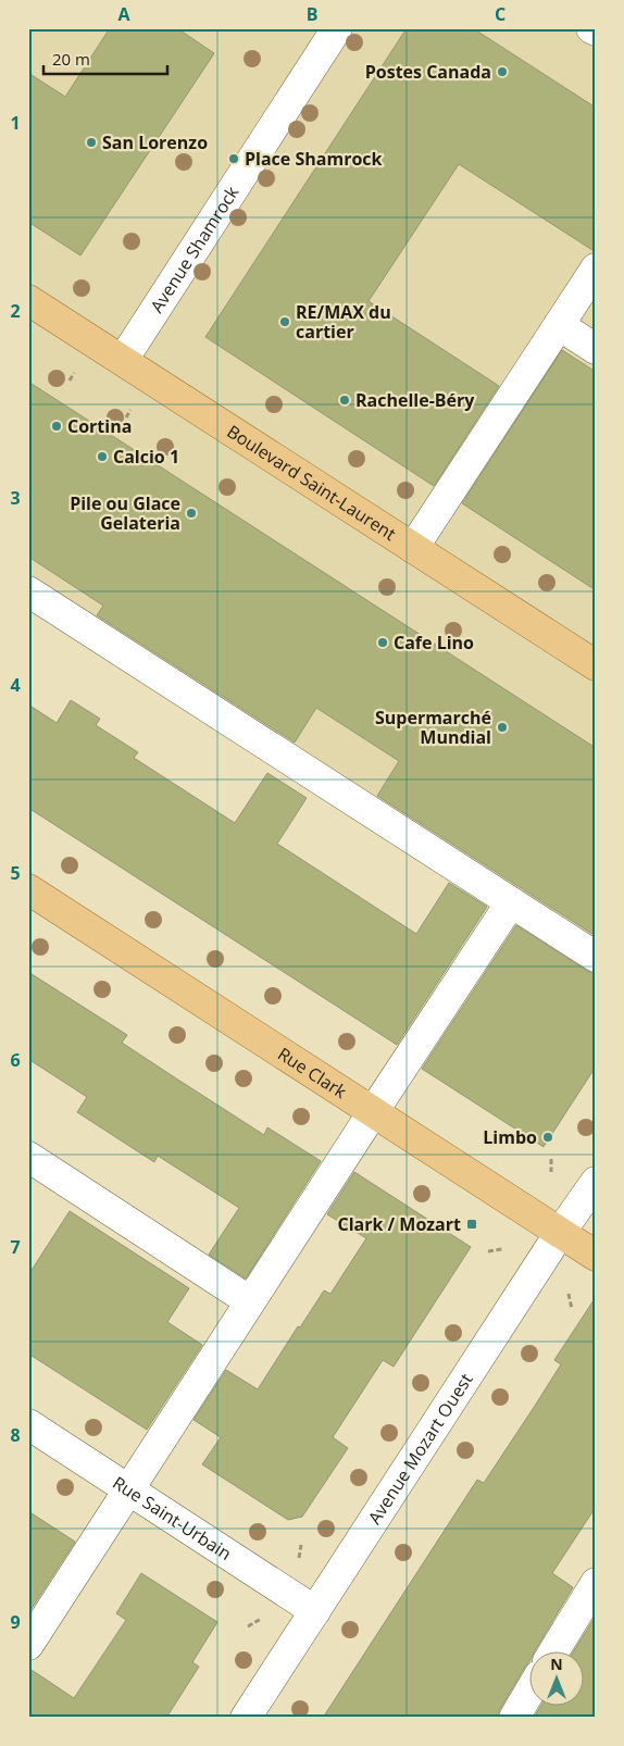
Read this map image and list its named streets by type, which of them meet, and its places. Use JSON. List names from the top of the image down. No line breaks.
{"streets":{"main road":["Boulevard Saint-Laurent","Rue Clark"],"street":["Avenue Shamrock","Avenue Mozart Ouest","Rue Saint-Urbain"]},"crossings":[["Avenue Shamrock","Boulevard Saint-Laurent"],["Rue Clark","Avenue Mozart Ouest"],["Avenue Mozart Ouest","Rue Saint-Urbain"]],"places":{"other":["Postes Canada","San Lorenzo","Place Shamrock","RE/MAX du cartier","Rachelle-Béry","Cortina","Calcio 1","Pile ou Glace Gelateria","Cafe Lino","Supermarché Mundial","Limbo"],"transit":["Clark / Mozart"]},"scale_bar":"20 m","north":"top","grid":{"columns":["A","B","C"],"rows":["1","2","3","4","5","6","7","8","9"]}}
